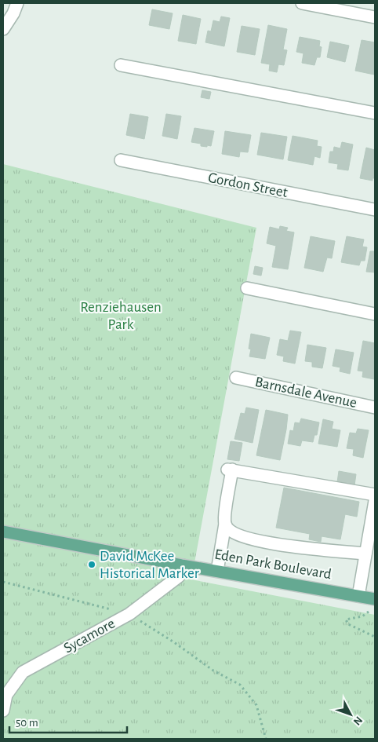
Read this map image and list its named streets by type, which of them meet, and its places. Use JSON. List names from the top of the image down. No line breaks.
{"streets":{"main road":["Eden Park Boulevard"],"street":["Gordon Street","Barnsdale Avenue","Sycamore"]},"crossings":[["Eden Park Boulevard","Sycamore"]],"parks":["Renziehausen Park"],"places":["David McKee Historical Marker"],"scale_bar":"50 m","north":"bottom right"}
